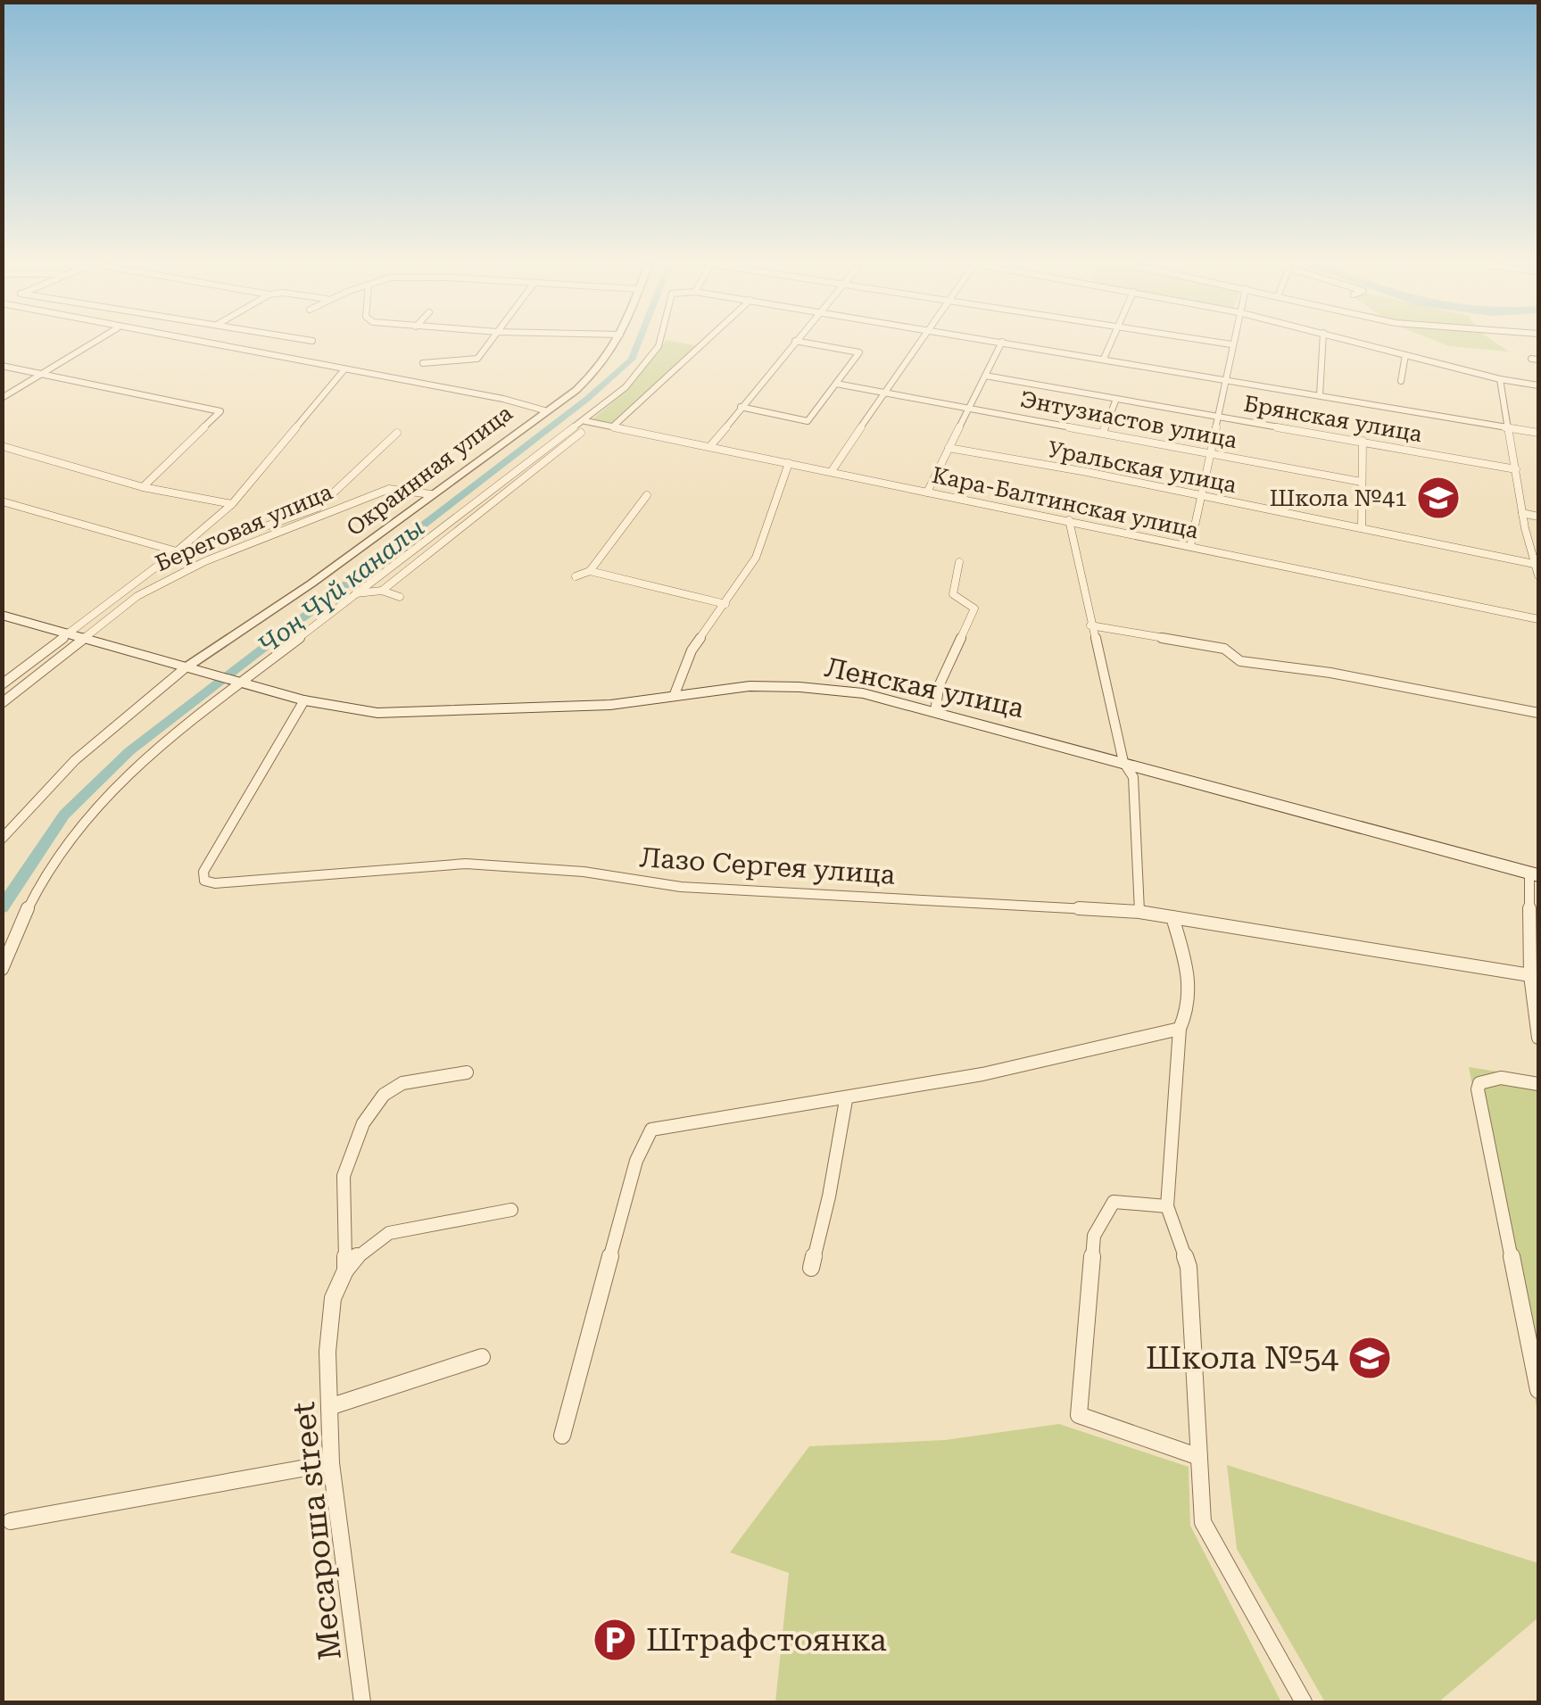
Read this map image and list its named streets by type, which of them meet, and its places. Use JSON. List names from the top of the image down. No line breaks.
{"streets":{"main road":["Ленская улица"],"street":["Брянская улица","Энтузиастов улица","Уральская улица","Окраинная улица","Кара-Балтинская улица","Береговая улица","Лазо Сергея улица","Месароша street"]},"crossings":[["Окраинная улица","Береговая улица"],["Окраинная улица","Ленская улица"],["Береговая улица","Ленская улица"],["Ленская улица","Лазо Сергея улица"]],"water":["Чоң Чүй каналы"],"places":{"school or university":["Школа №41","Школа №54"],"parking":["Штрафстоянка"]}}
